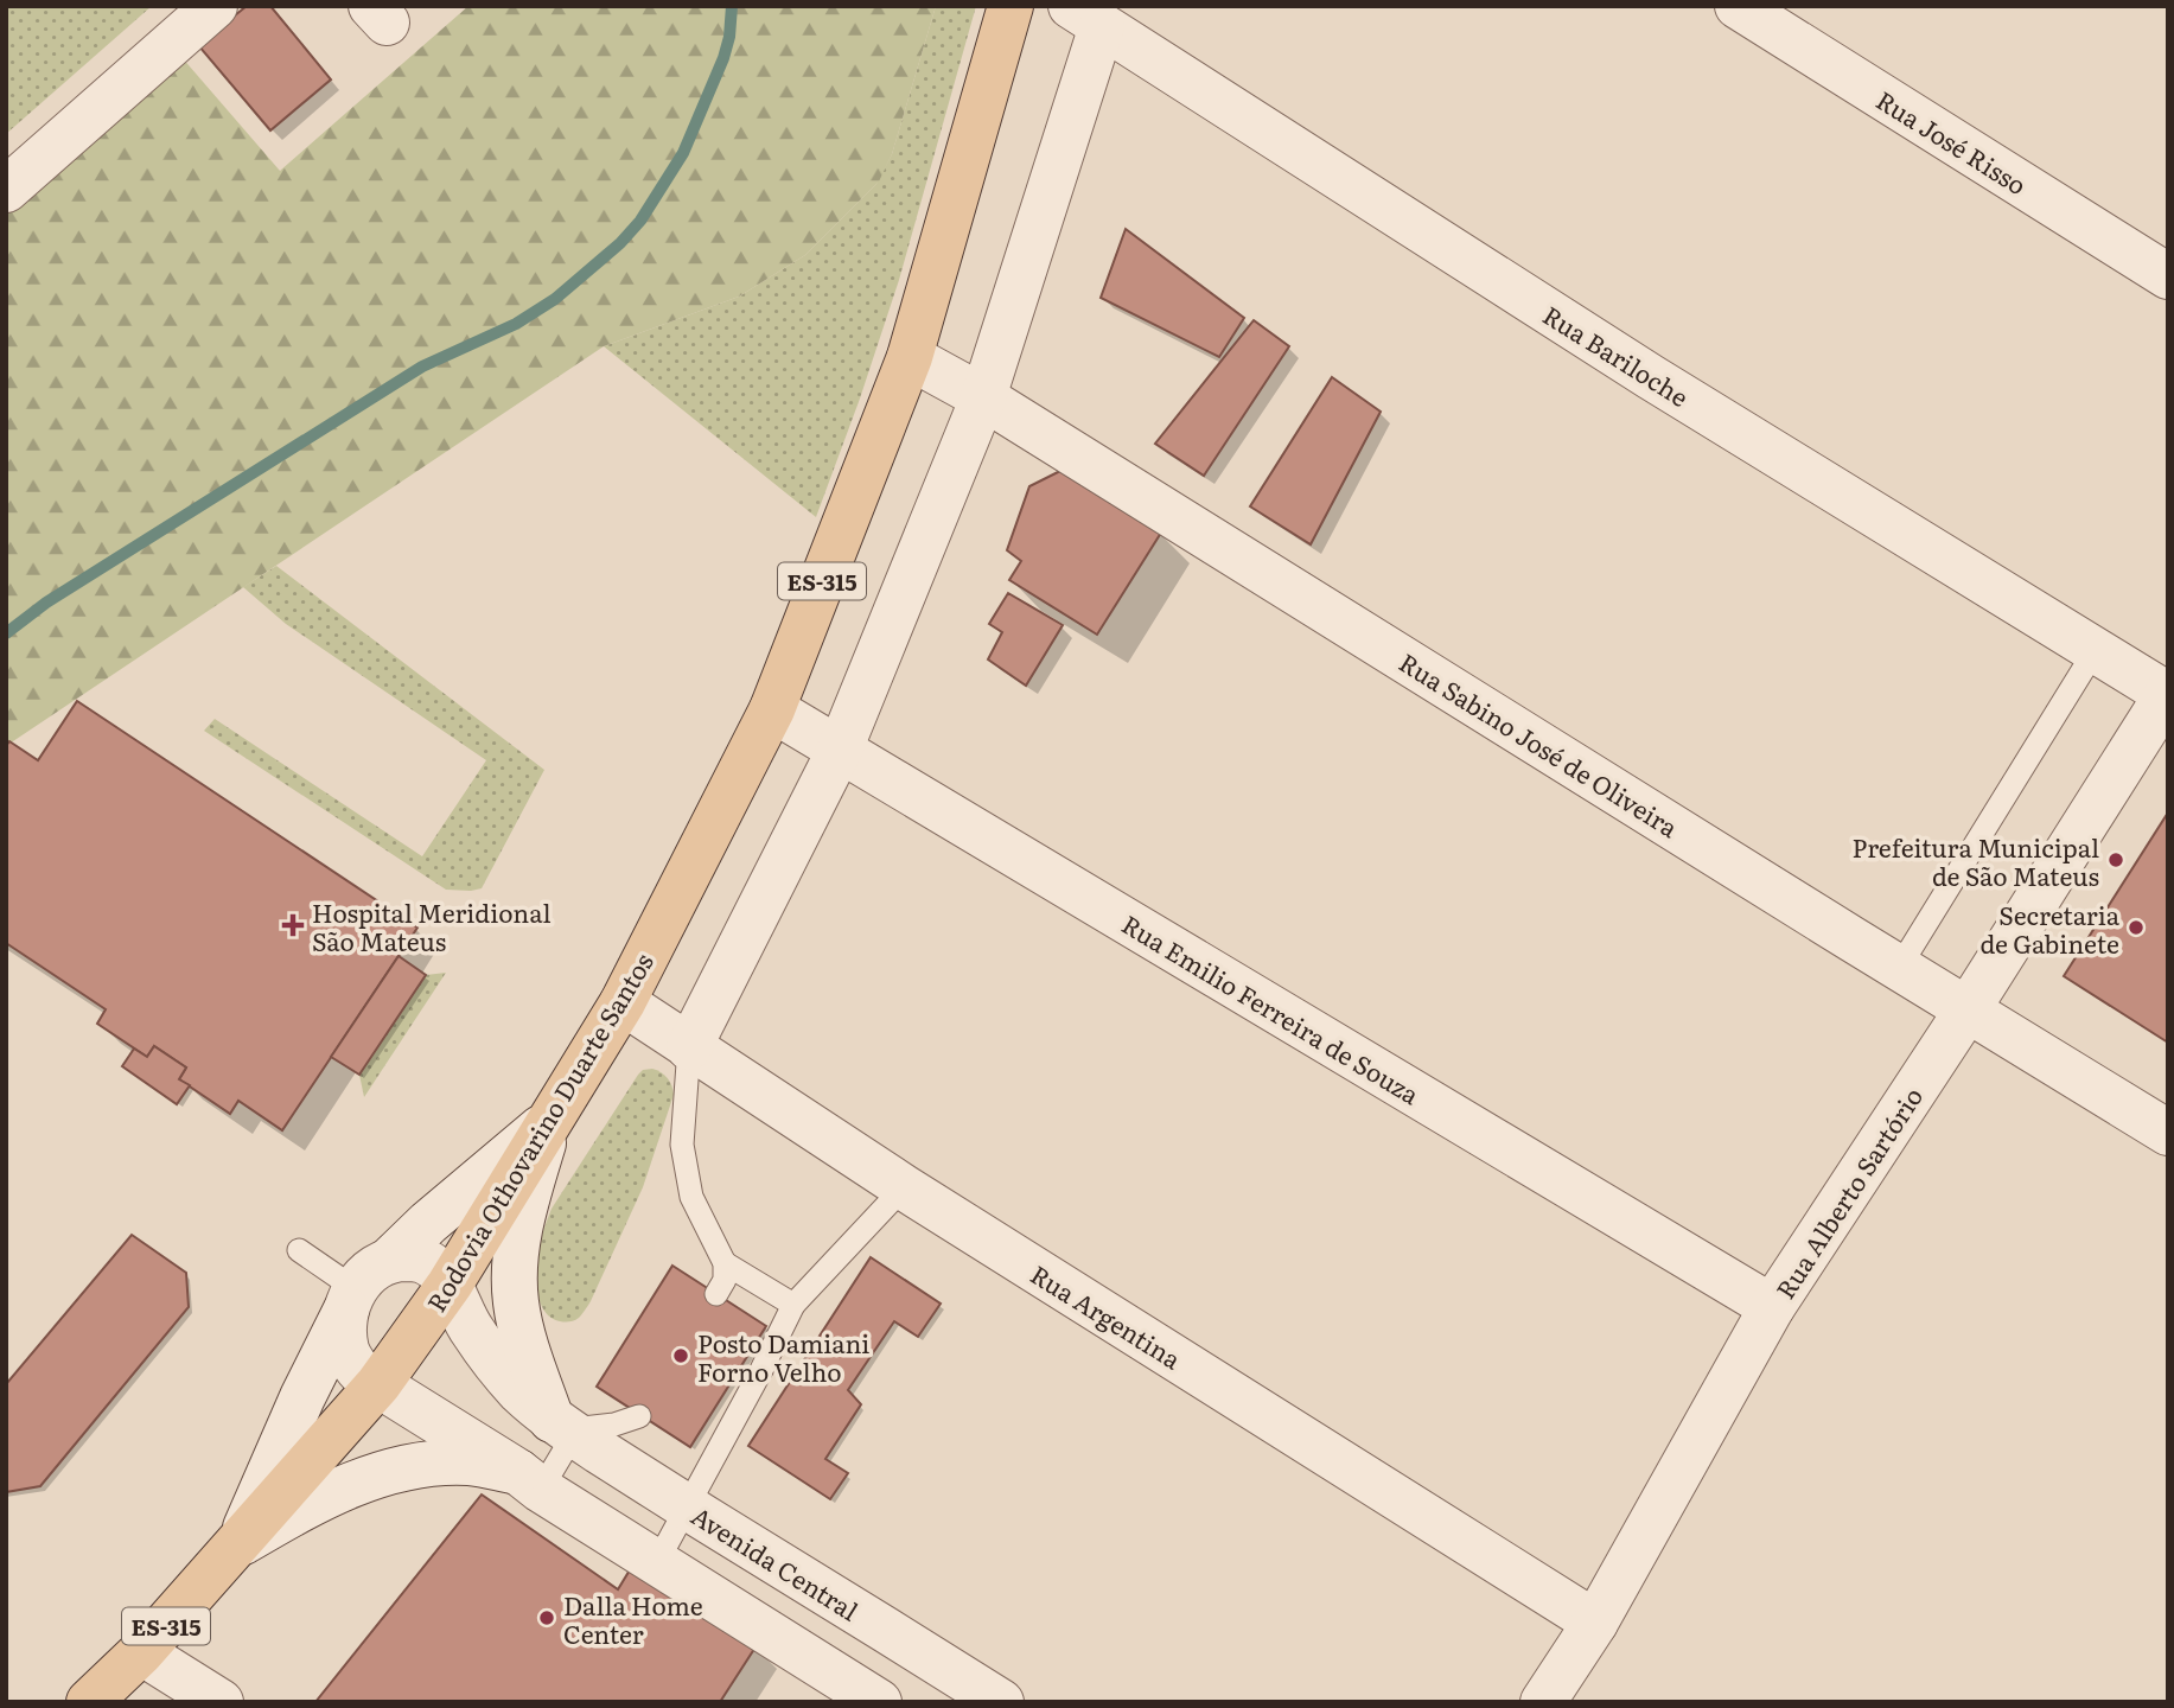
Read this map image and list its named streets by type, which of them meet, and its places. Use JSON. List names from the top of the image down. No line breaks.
{"streets":{"main road":["ES-315","Rodovia Othovarino Duarte Santos"],"street":["Rua José Risso","Rua Bariloche","Rua Sabino José de Oliveira","Rua Emilio Ferreira de Souza","Rua Alberto Sartório","Rua Argentina","Avenida Central"]},"crossings":[["Rua Bariloche","Rua Alberto Sartório"],["Rua Sabino José de Oliveira","Rodovia Othovarino Duarte Santos"],["Rua Sabino José de Oliveira","Rua Alberto Sartório"],["Rua Emilio Ferreira de Souza","Rodovia Othovarino Duarte Santos"],["Rua Emilio Ferreira de Souza","Rua Alberto Sartório"],["Rodovia Othovarino Duarte Santos","Rua Argentina"],["Rodovia Othovarino Duarte Santos","Avenida Central"],["Rua Alberto Sartório","Rua Argentina"]],"places":{"other":["Prefeitura Municipal de São Mateus","Secretaria de Gabinete","Posto Damiani Forno Velho","Dalla Home Center"],"health":["Hospital Meridional São Mateus"]}}
